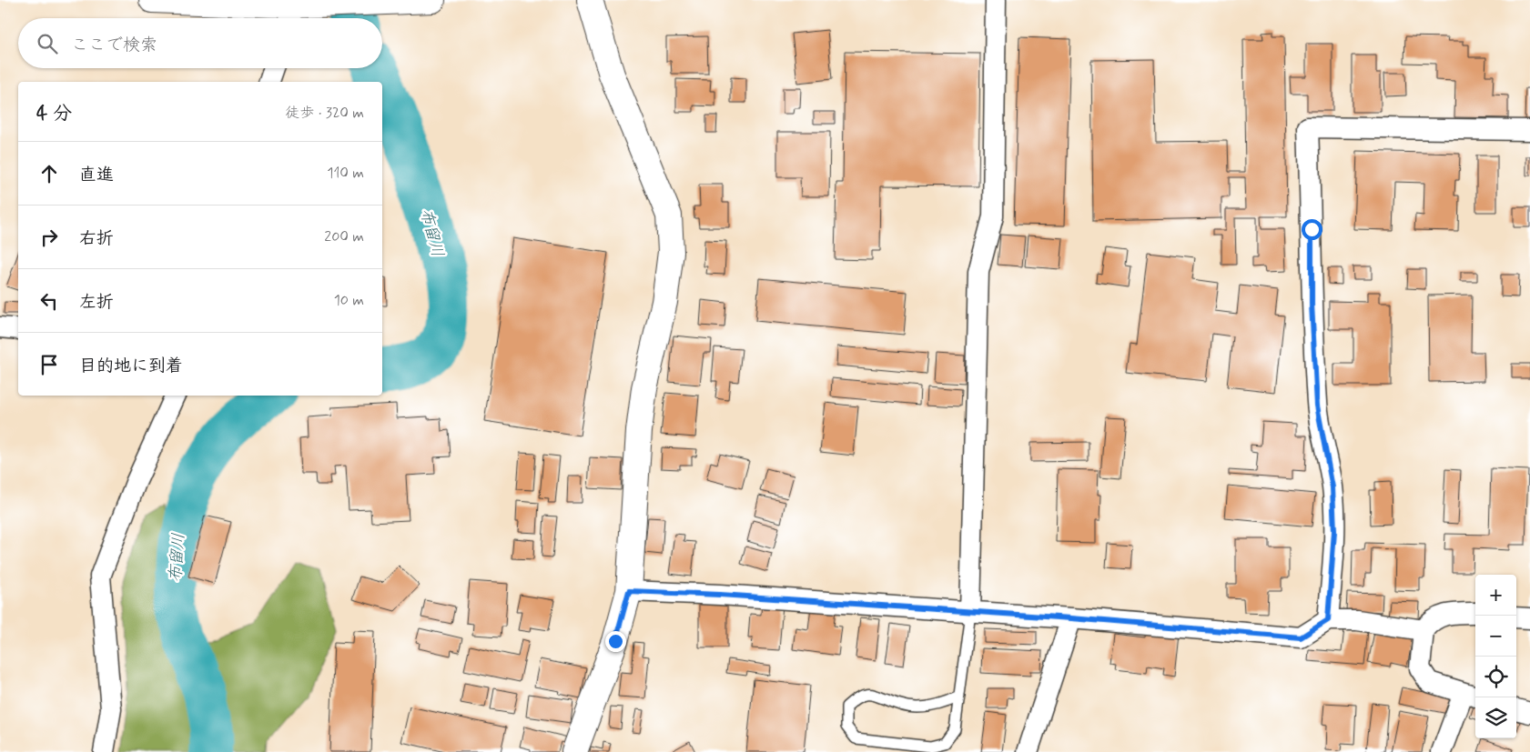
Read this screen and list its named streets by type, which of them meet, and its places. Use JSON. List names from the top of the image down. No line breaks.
{"water":["布留川"],"page":{"search":"ここで検索","heading":["4 分","徒歩 · 320 m"],"list":[["直進","110 m"],["右折","200 m"],["左折","10 m"],"目的地に到着"],"map_buttons":["+","−"]}}
